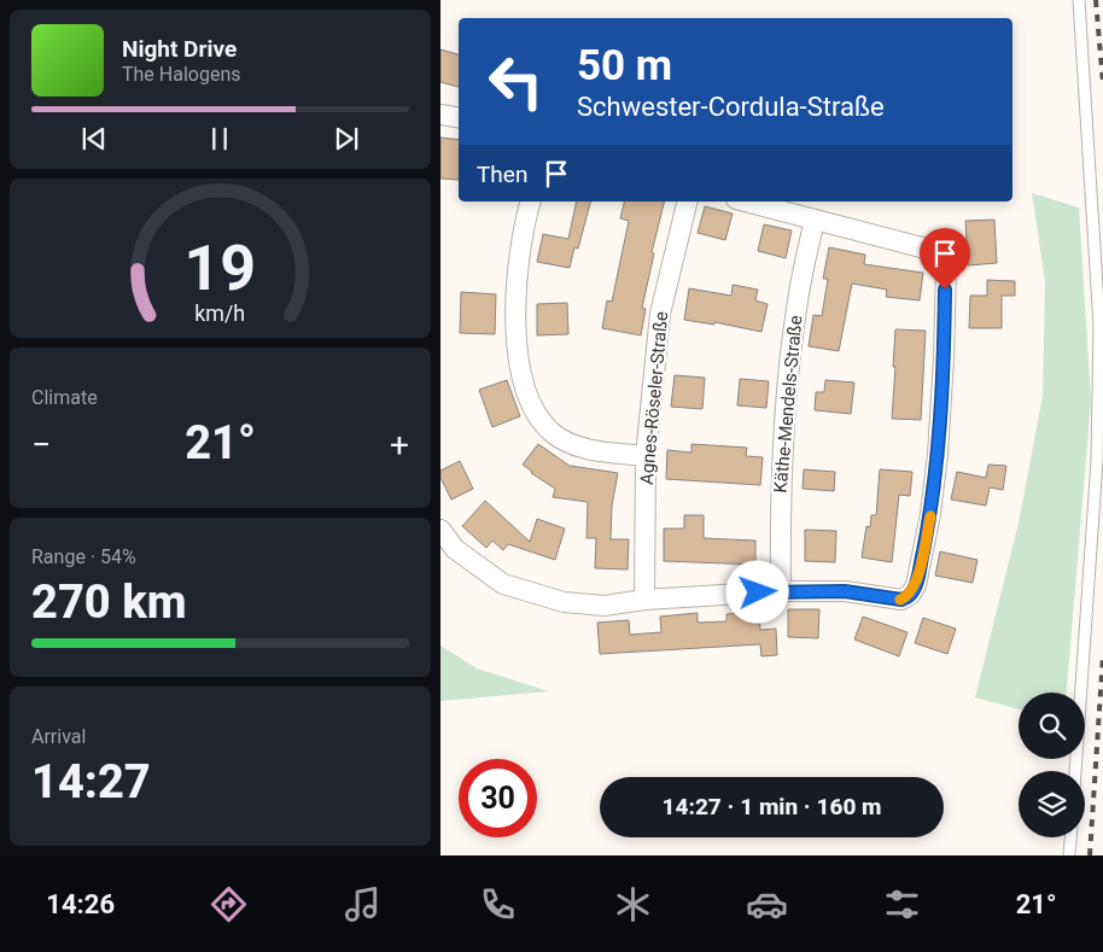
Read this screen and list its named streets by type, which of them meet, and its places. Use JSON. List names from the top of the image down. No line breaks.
{"streets":{"street":["Agnes-Röseler-Straße","Käthe-Mendels-Straße"]},"page":{"turn":["50 m","Schwester-Cordula-Straße"],"song":["Night Drive","The Halogens"],"then":"Then","tile":["Climate",["Range · 54%","270 km"],["Arrival","14:27"]],"heat":["−","21°","+"],"limit":"30","trip":"14:27 · 1 min · 160 m","tabs":["14:26","21°"],"gauge":["19","km/h"]}}
